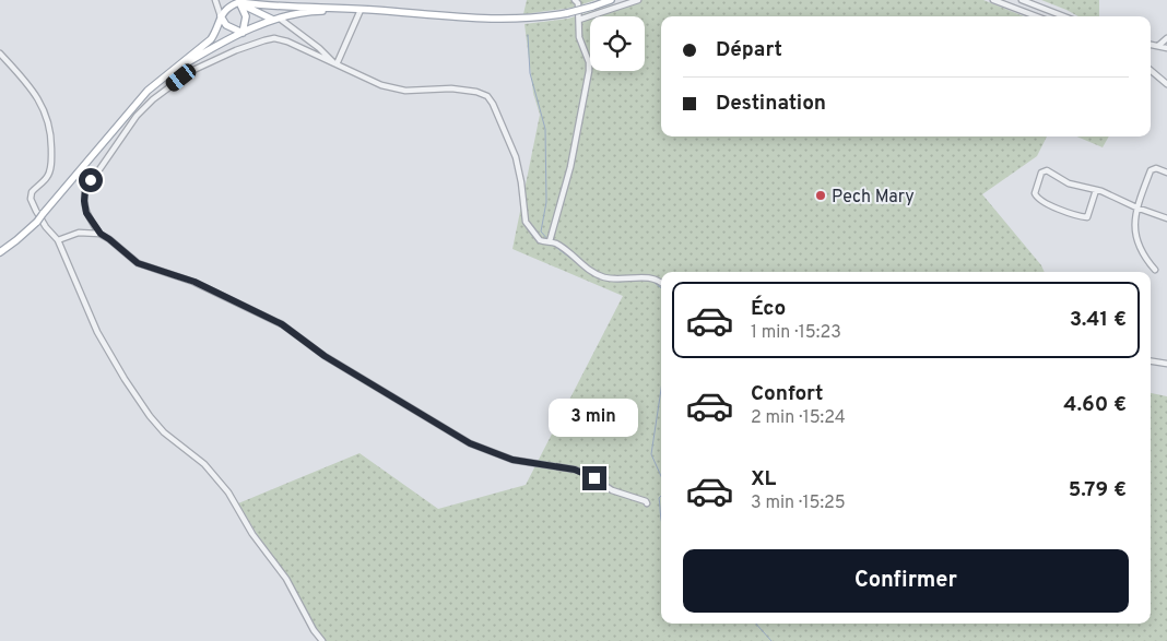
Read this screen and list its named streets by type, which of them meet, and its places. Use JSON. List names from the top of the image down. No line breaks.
{"places":["Pech Mary"],"page":{"banner":["Départ","Destination"],"list":[{"name":"Éco","note":"1 min · 15:23","value":"3.41 €"},{"name":"Confort","note":"2 min · 15:24","value":"4.60 €"},{"name":"XL","note":"3 min · 15:25","value":"5.79 €"}],"bubble":"3 min","buttons":"Confirmer"}}
